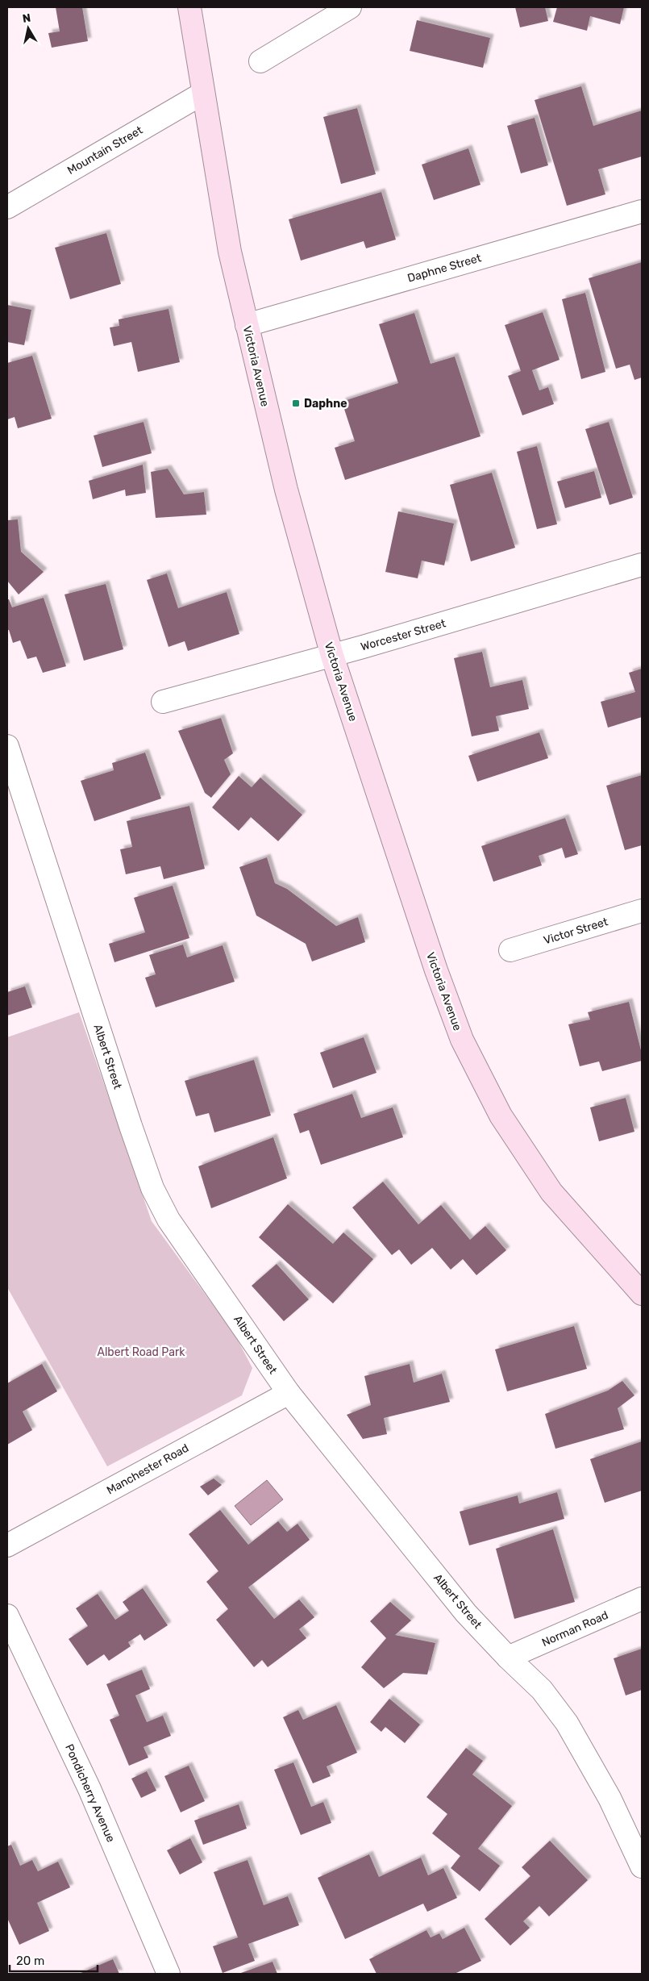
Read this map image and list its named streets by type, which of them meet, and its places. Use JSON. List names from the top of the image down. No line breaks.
{"streets":{"street":["Mountain Street","Daphne Street","Victoria Avenue","Worcester Street","Victor Street","Albert Street","Manchester Road","Norman Road","Pondicherry Avenue"]},"crossings":[["Mountain Street","Victoria Avenue"],["Daphne Street","Victoria Avenue"],["Victoria Avenue","Worcester Street"],["Albert Street","Manchester Road"],["Albert Street","Norman Road"]],"parks":["Albert Road Park"],"places":{"transit":["Daphne"]},"scale_bar":"20 m","north":"top"}
